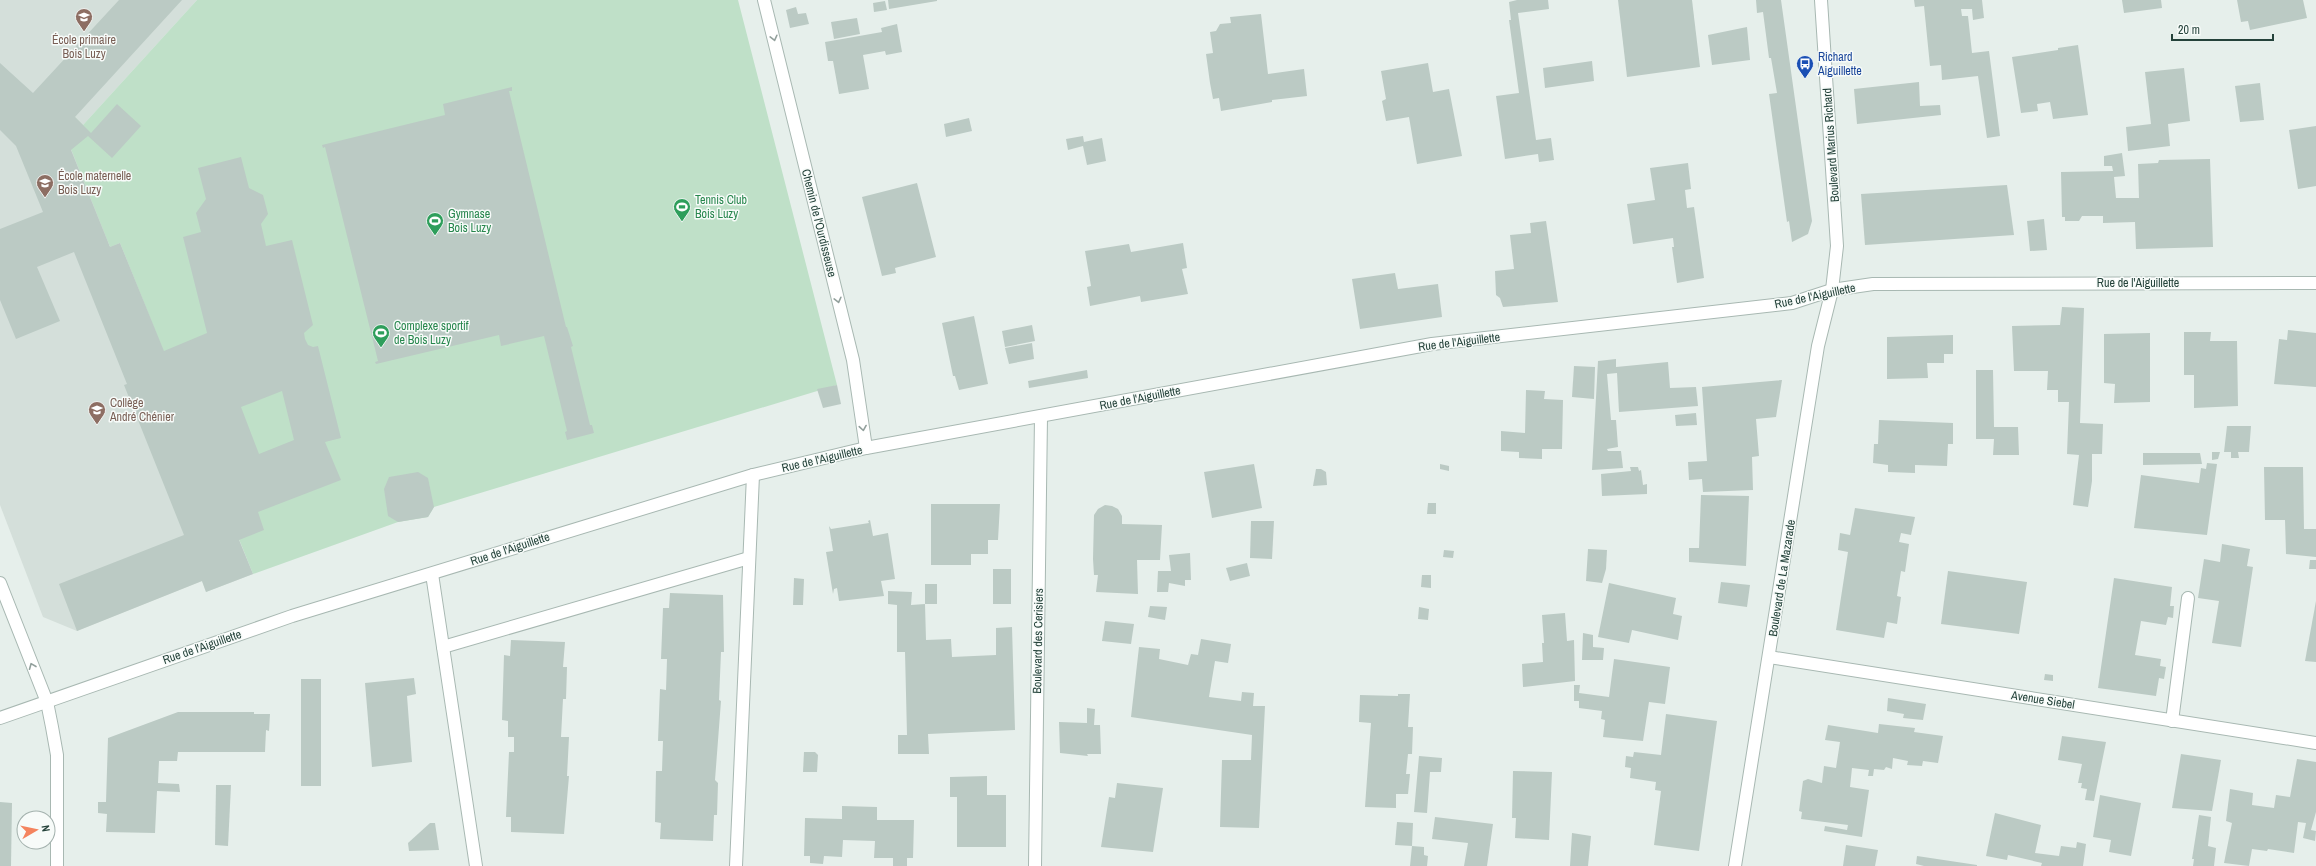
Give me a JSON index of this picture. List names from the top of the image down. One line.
{"streets":{"street":["Boulevard Marius Richard","Chemin de l'Ourdisseuse","Rue de l'Aiguillette","Boulevard de La Mazarade","Boulevard des Cerisiers","Avenue Siebel"]},"crossings":[["Boulevard Marius Richard","Rue de l'Aiguillette"],["Boulevard Marius Richard","Boulevard de La Mazarade"],["Chemin de l'Ourdisseuse","Rue de l'Aiguillette"],["Rue de l'Aiguillette","Boulevard de La Mazarade"],["Rue de l'Aiguillette","Boulevard des Cerisiers"],["Boulevard de La Mazarade","Avenue Siebel"]],"one_way":["Chemin de l'Ourdisseuse"],"places":{"school or university":["École primaire Bois Luzy","École maternelle Bois Luzy","Collège André Chénier"],"bus stop":["Richard Aiguillette"],"sports":["Tennis Club Bois Luzy","Gymnase Bois Luzy","Complexe sportif de Bois Luzy"]},"scale_bar":"20 m","north":"right"}
